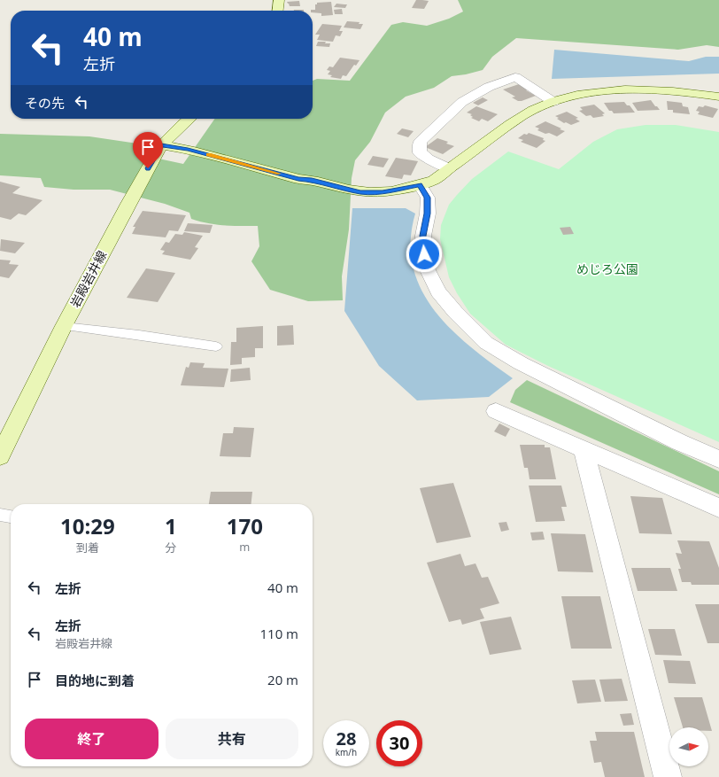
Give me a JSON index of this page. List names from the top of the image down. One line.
{"streets":{"street":["岩殿岩井線"]},"parks":["めじろ公園"],"north":"right","page":{"turn":["40 m","左折"],"then":"その先","eta":["10:29","到着","1","分","170","m"],"list":[{"name":"左折","value":"40 m"},{"name":"左折","note":"岩殿岩井線","value":"110 m"},{"name":"目的地に到着","value":"20 m"}],"buttons":["終了","共有"],"speed":"28 km/h","limit":"30"}}
